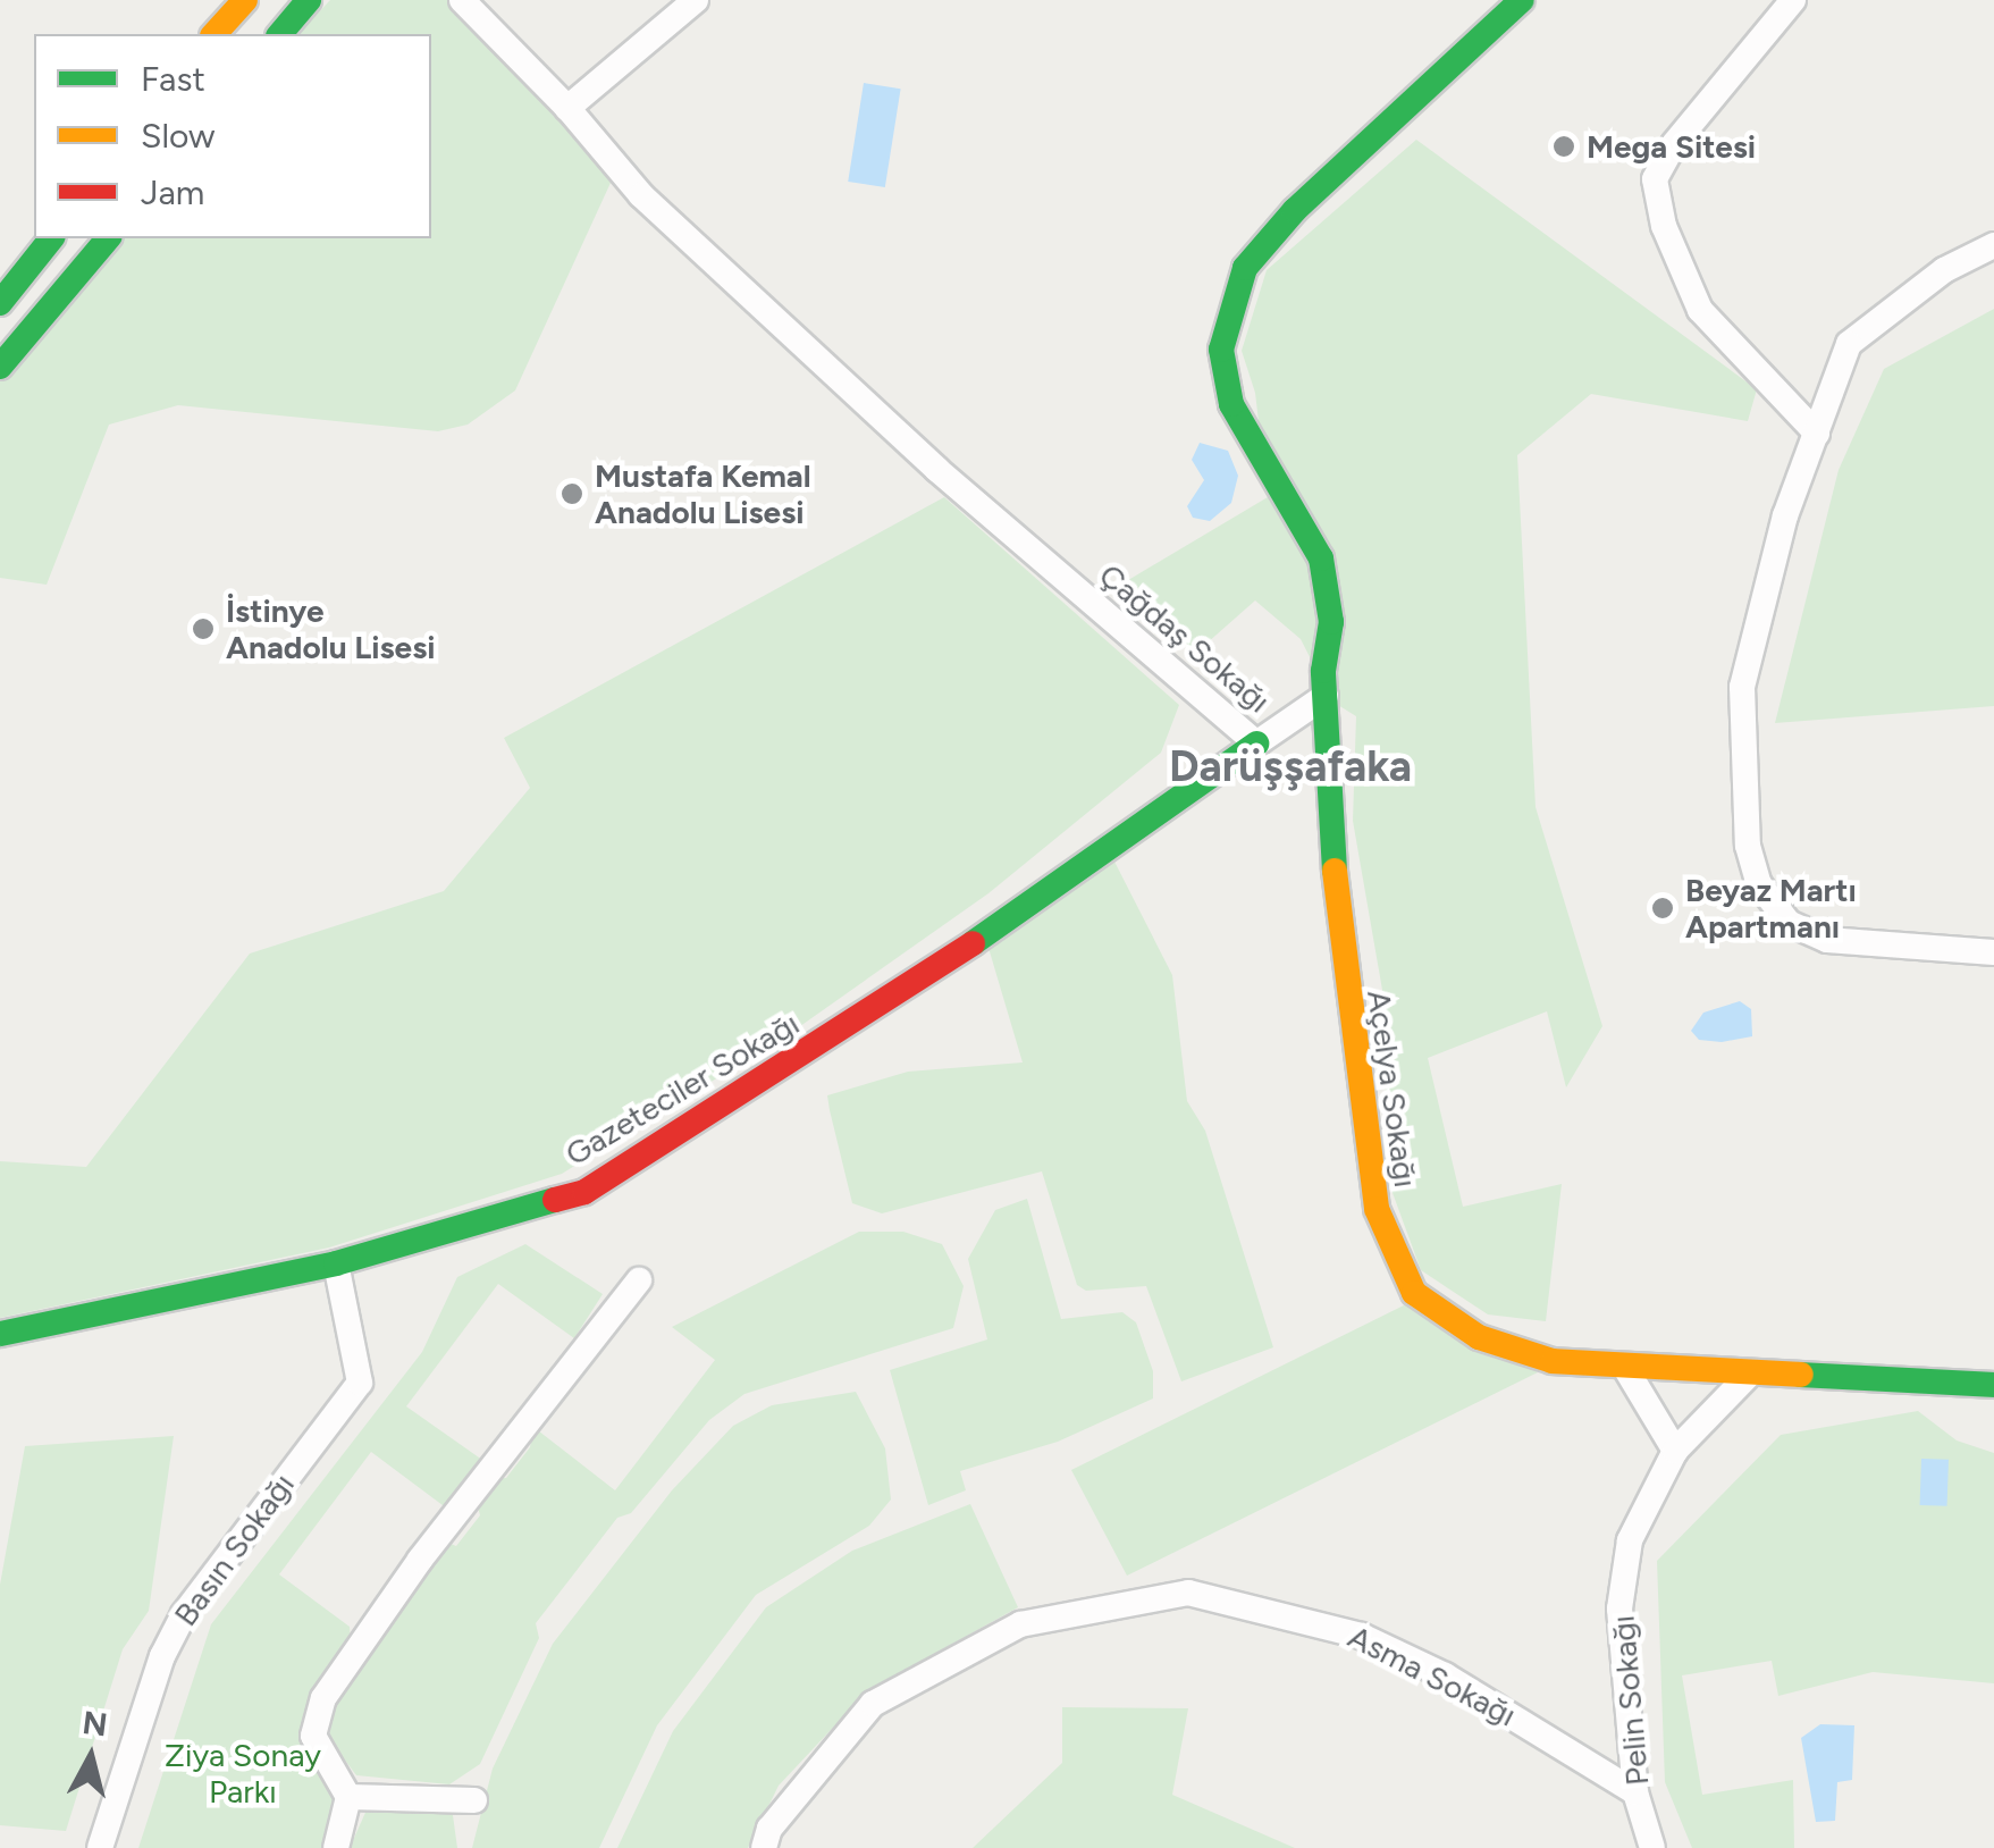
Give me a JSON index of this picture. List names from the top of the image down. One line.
{"streets":{"street":["Çağdaş Sokağı","Gazeteciler Sokağı","Açelya Sokağı","Basın Sokağı","Asma Sokağı","Pelin Sokağı"]},"crossings":[["Çağdaş Sokağı","Gazeteciler Sokağı"],["Çağdaş Sokağı","Açelya Sokağı"],["Gazeteciler Sokağı","Basın Sokağı"],["Açelya Sokağı","Pelin Sokağı"],["Asma Sokağı","Pelin Sokağı"]],"districts":["Darüşşafaka"],"parks":["Ziya Sonay Parkı"],"places":["Mega Sitesi","Mustafa Kemal Anadolu Lisesi","İstinye Anadolu Lisesi","Beyaz Martı Apartmanı"],"legend":["Fast","Slow","Jam"],"north":"top"}
